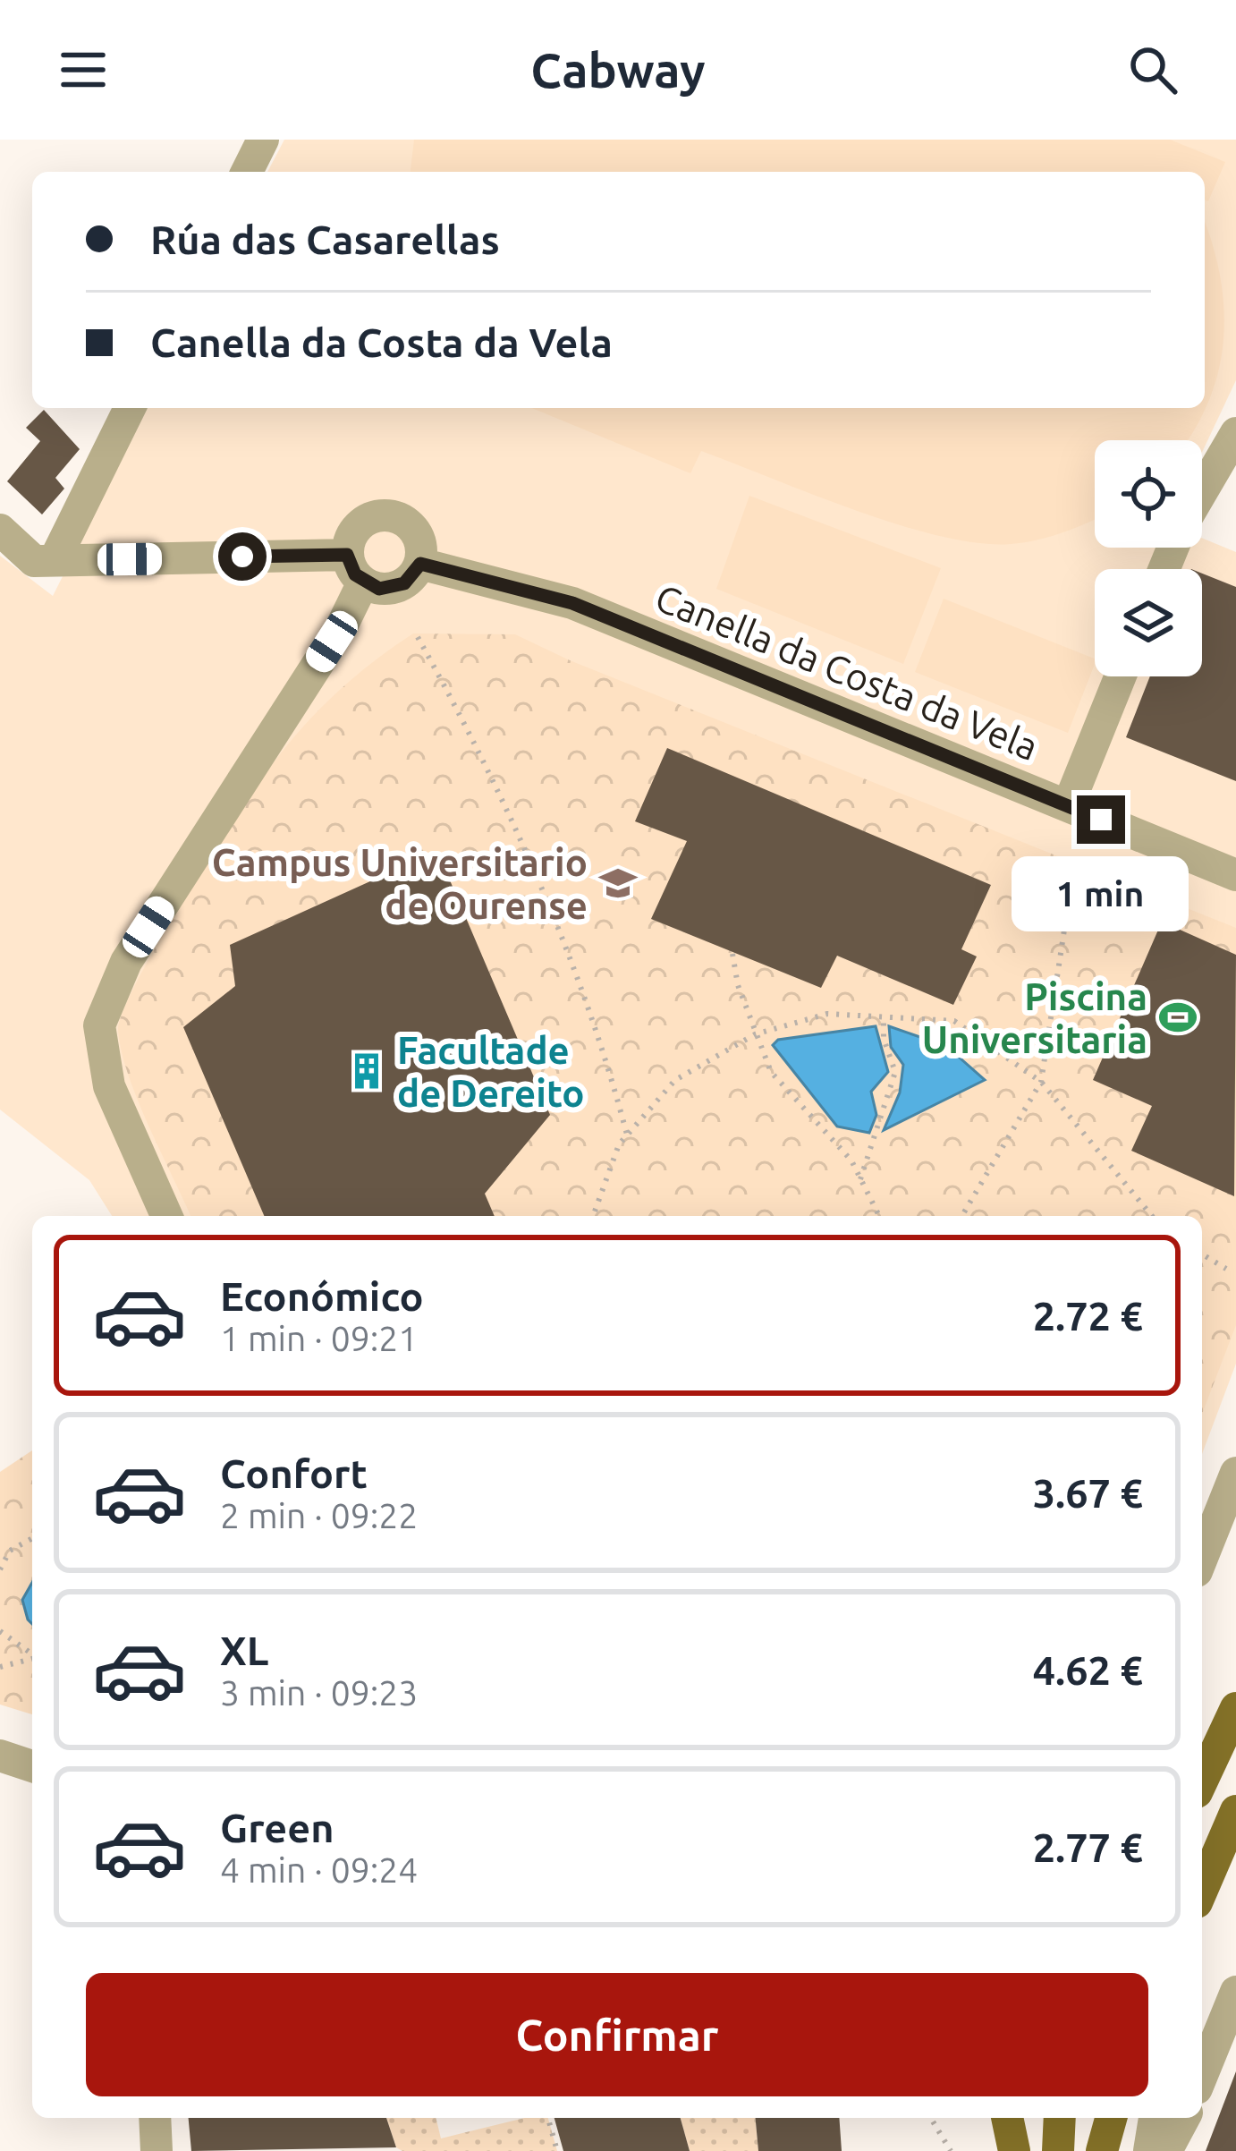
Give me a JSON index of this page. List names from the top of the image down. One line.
{"streets":{"street":["Canella da Costa da Vela"]},"places":{"school or university":["Campus Universitario de Ourense"],"sports":["Piscina Universitaria"],"building":["Facultade de Dereito"]},"page":{"header":"Cabway","banner":["Rúa das Casarellas","Canella da Costa da Vela"],"bubble":"1 min","list":[{"name":"Económico","note":"1 min · 09:21","value":"2.72 €"},{"name":"Confort","note":"2 min · 09:22","value":"3.67 €"},{"name":"XL","note":"3 min · 09:23","value":"4.62 €"},{"name":"Green","note":"4 min · 09:24","value":"2.77 €"}],"buttons":"Confirmar"}}
